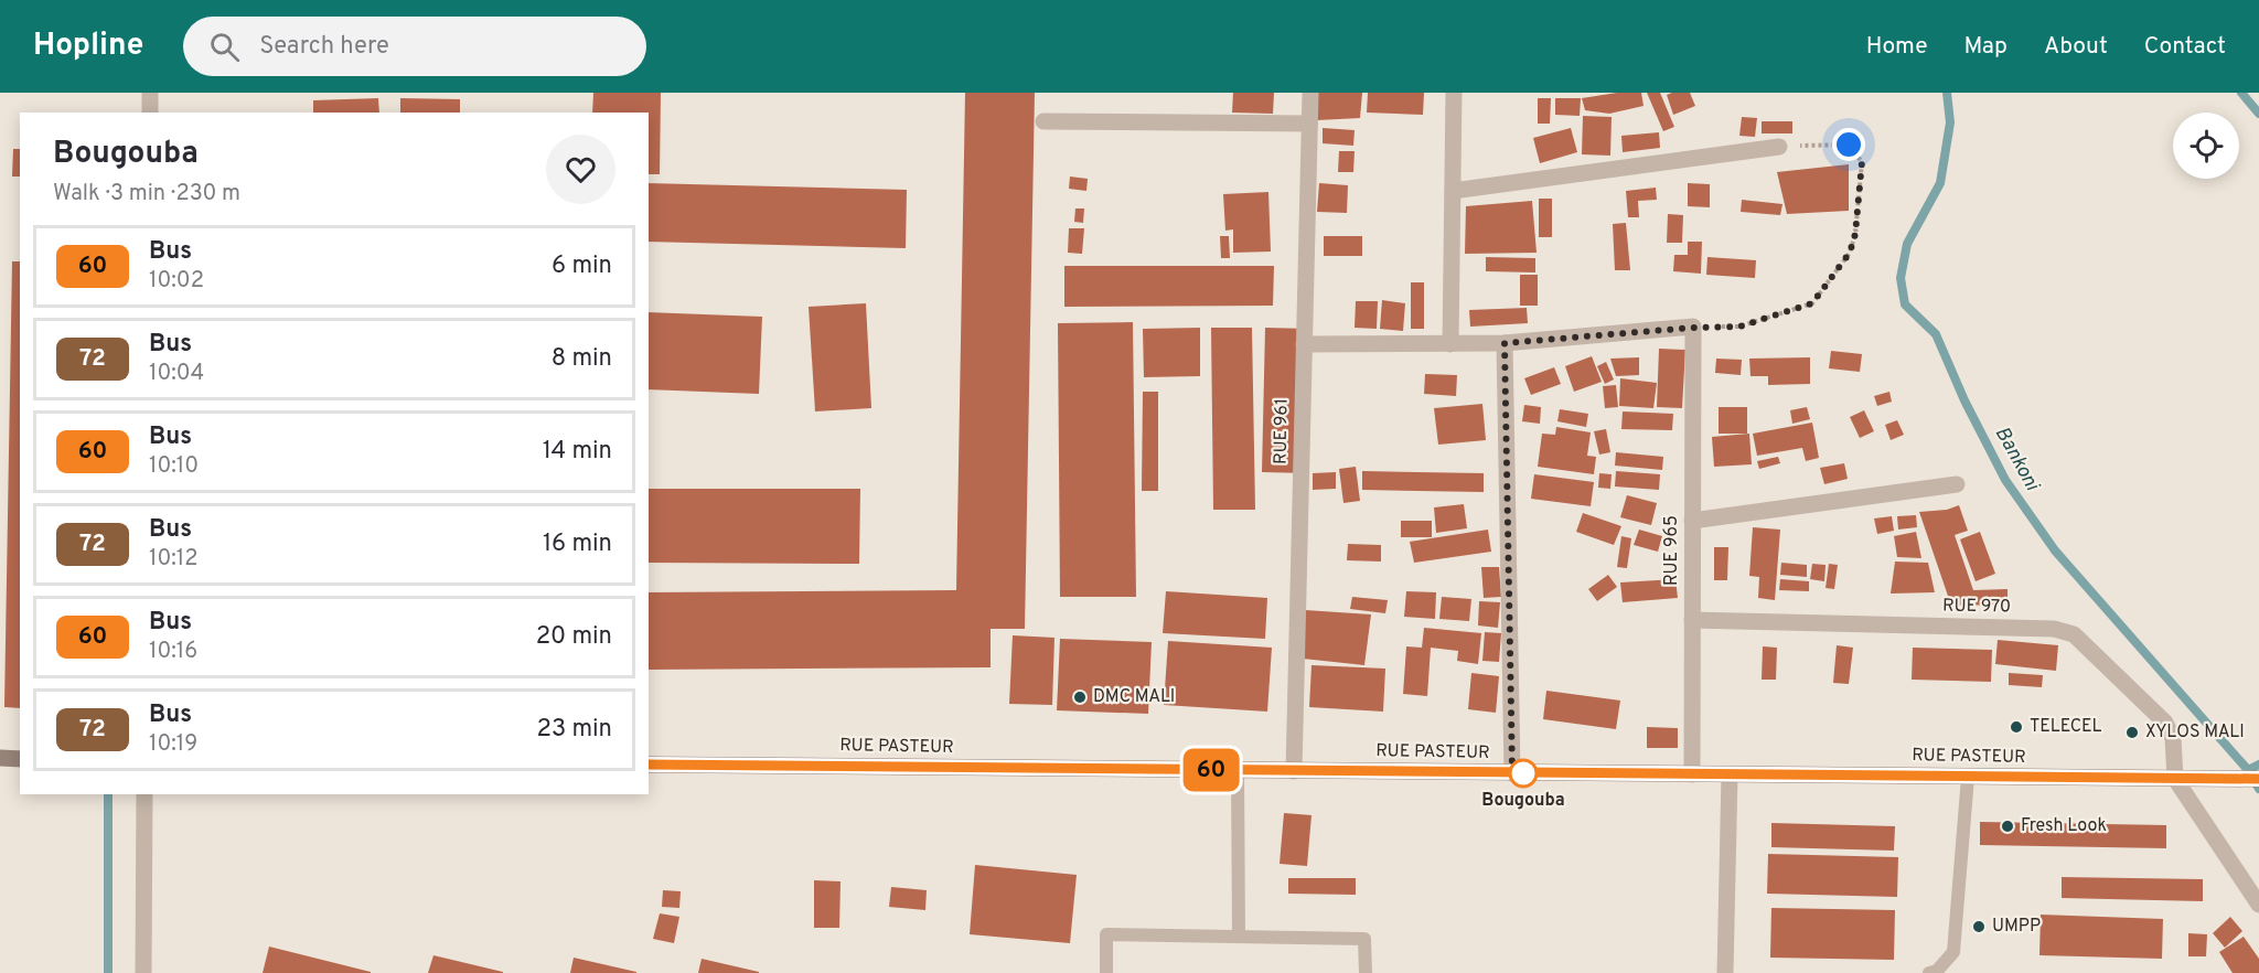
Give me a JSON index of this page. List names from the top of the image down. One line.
{"streets":{"main road":["RUE PASTEUR"],"street":["RUE 961","RUE 965","RUE 970"]},"crossings":[["RUE 961","RUE PASTEUR"],["RUE 965","RUE 970"],["RUE 965","RUE PASTEUR"],["RUE 970","RUE PASTEUR"]],"water":["Bankoni"],"places":["DMC MALI","TELECEL","XYLOS MALI","Bougouba","Fresh Look","UMPP"],"lines":["bus line 60"],"page":{"header":"Hopline","search":"Search here","nav":["Home","Map","About","Contact"],"on_map":"60","heading":["Bougouba","Walk · 3 min · 230 m"],"list":[{"mark":"60","name":"Bus","note":"10:02","value":"6 min"},{"mark":"72","name":"Bus","note":"10:04","value":"8 min"},{"mark":"60","name":"Bus","note":"10:10","value":"14 min"},{"mark":"72","name":"Bus","note":"10:12","value":"16 min"},{"mark":"60","name":"Bus","note":"10:16","value":"20 min"},{"mark":"72","name":"Bus","note":"10:19","value":"23 min"}]}}
